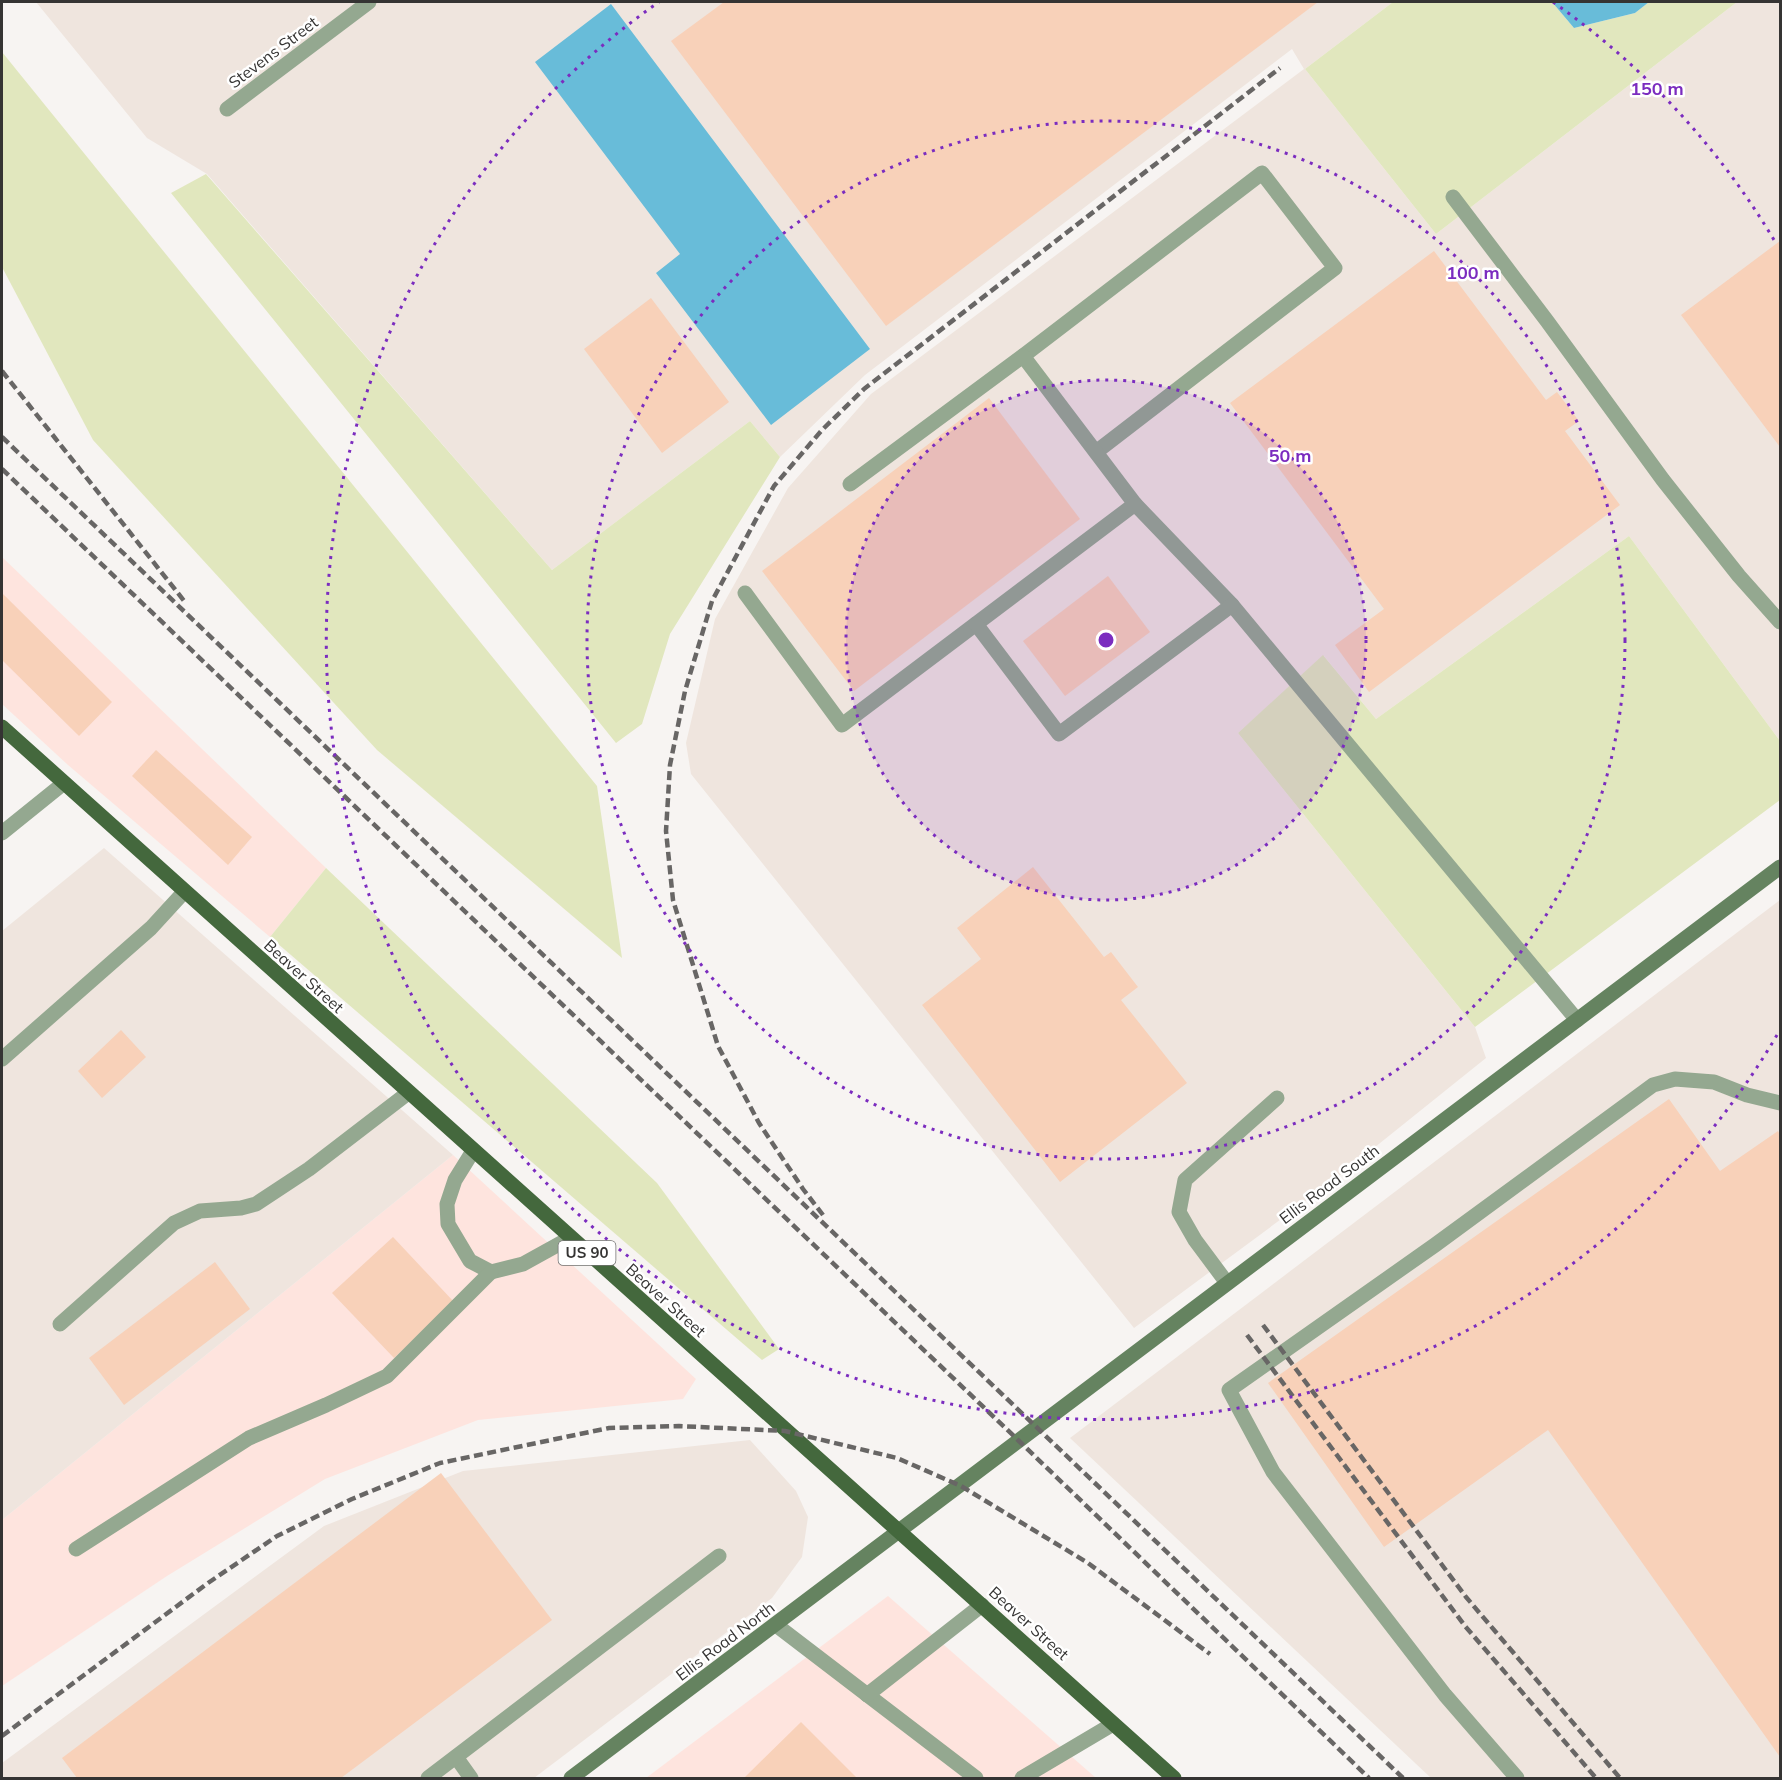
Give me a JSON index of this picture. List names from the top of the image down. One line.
{"streets":{"main road":["Beaver Street","US 90"],"street":["Stevens Street","Ellis Road South","Ellis Road North"]},"crossings":[["Beaver Street","Ellis Road South"],["Beaver Street","Ellis Road North"],["Ellis Road South","Ellis Road North"]],"rings":["150 m","100 m","50 m"]}
